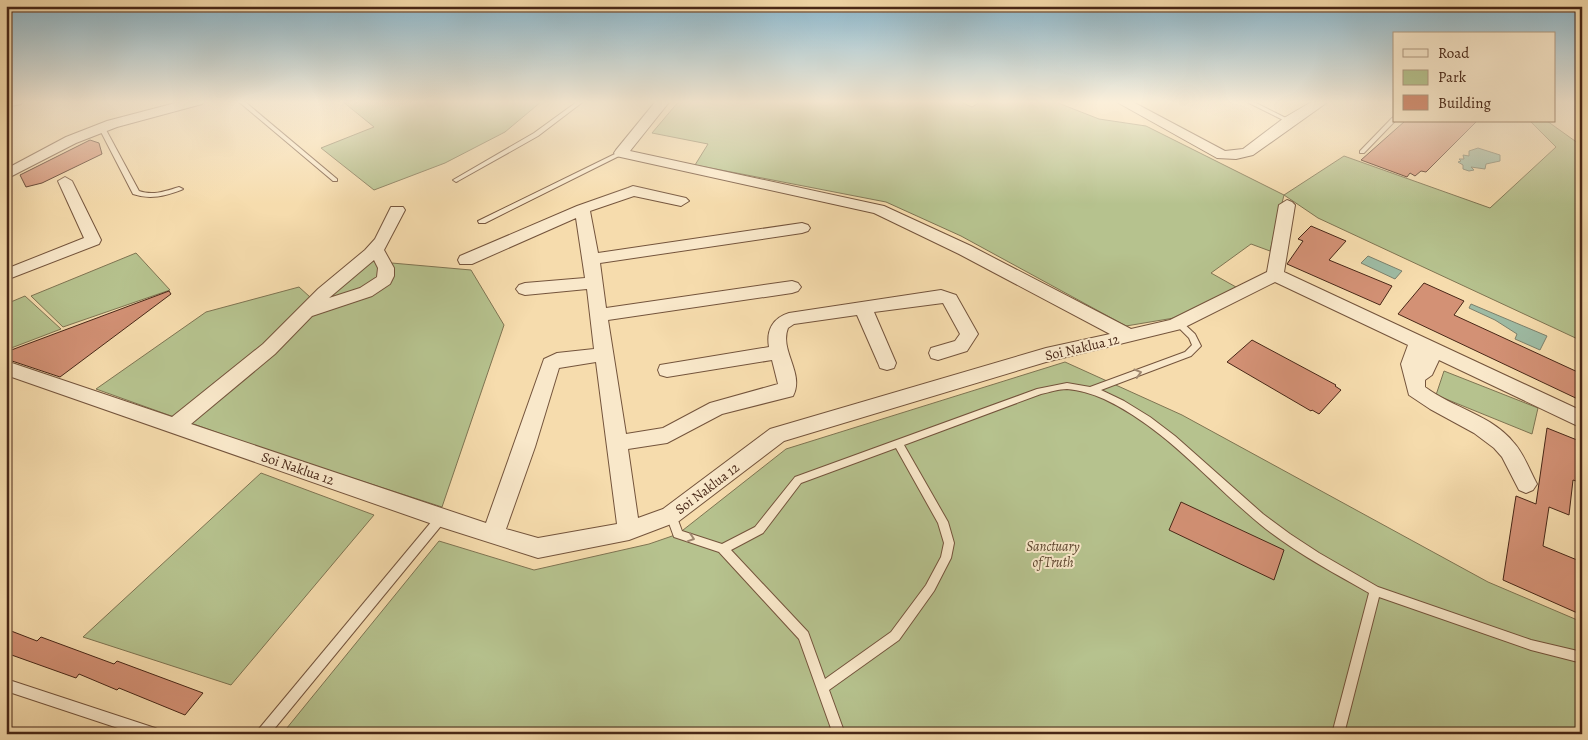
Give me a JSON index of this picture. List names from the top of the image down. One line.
{"streets":{"street":["Soi Naklua 12"]},"parks":["Sanctuary of Truth"],"legend":["Road","Park","Building"]}
